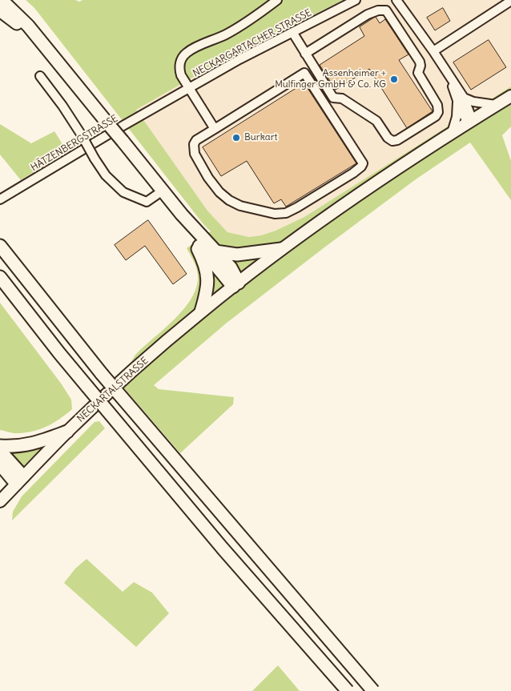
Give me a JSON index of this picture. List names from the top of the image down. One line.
{"streets":{"main road":["NECKARTALSTRASSE"],"street":["NECKARGARTACHER STRASSE","HÄTZENBERGSTRASSE"]},"crossings":[["NECKARGARTACHER STRASSE","HÄTZENBERGSTRASSE"]],"places":["Assenheimer + Mulfinger GmbH & Co. KG","Burkart"]}
